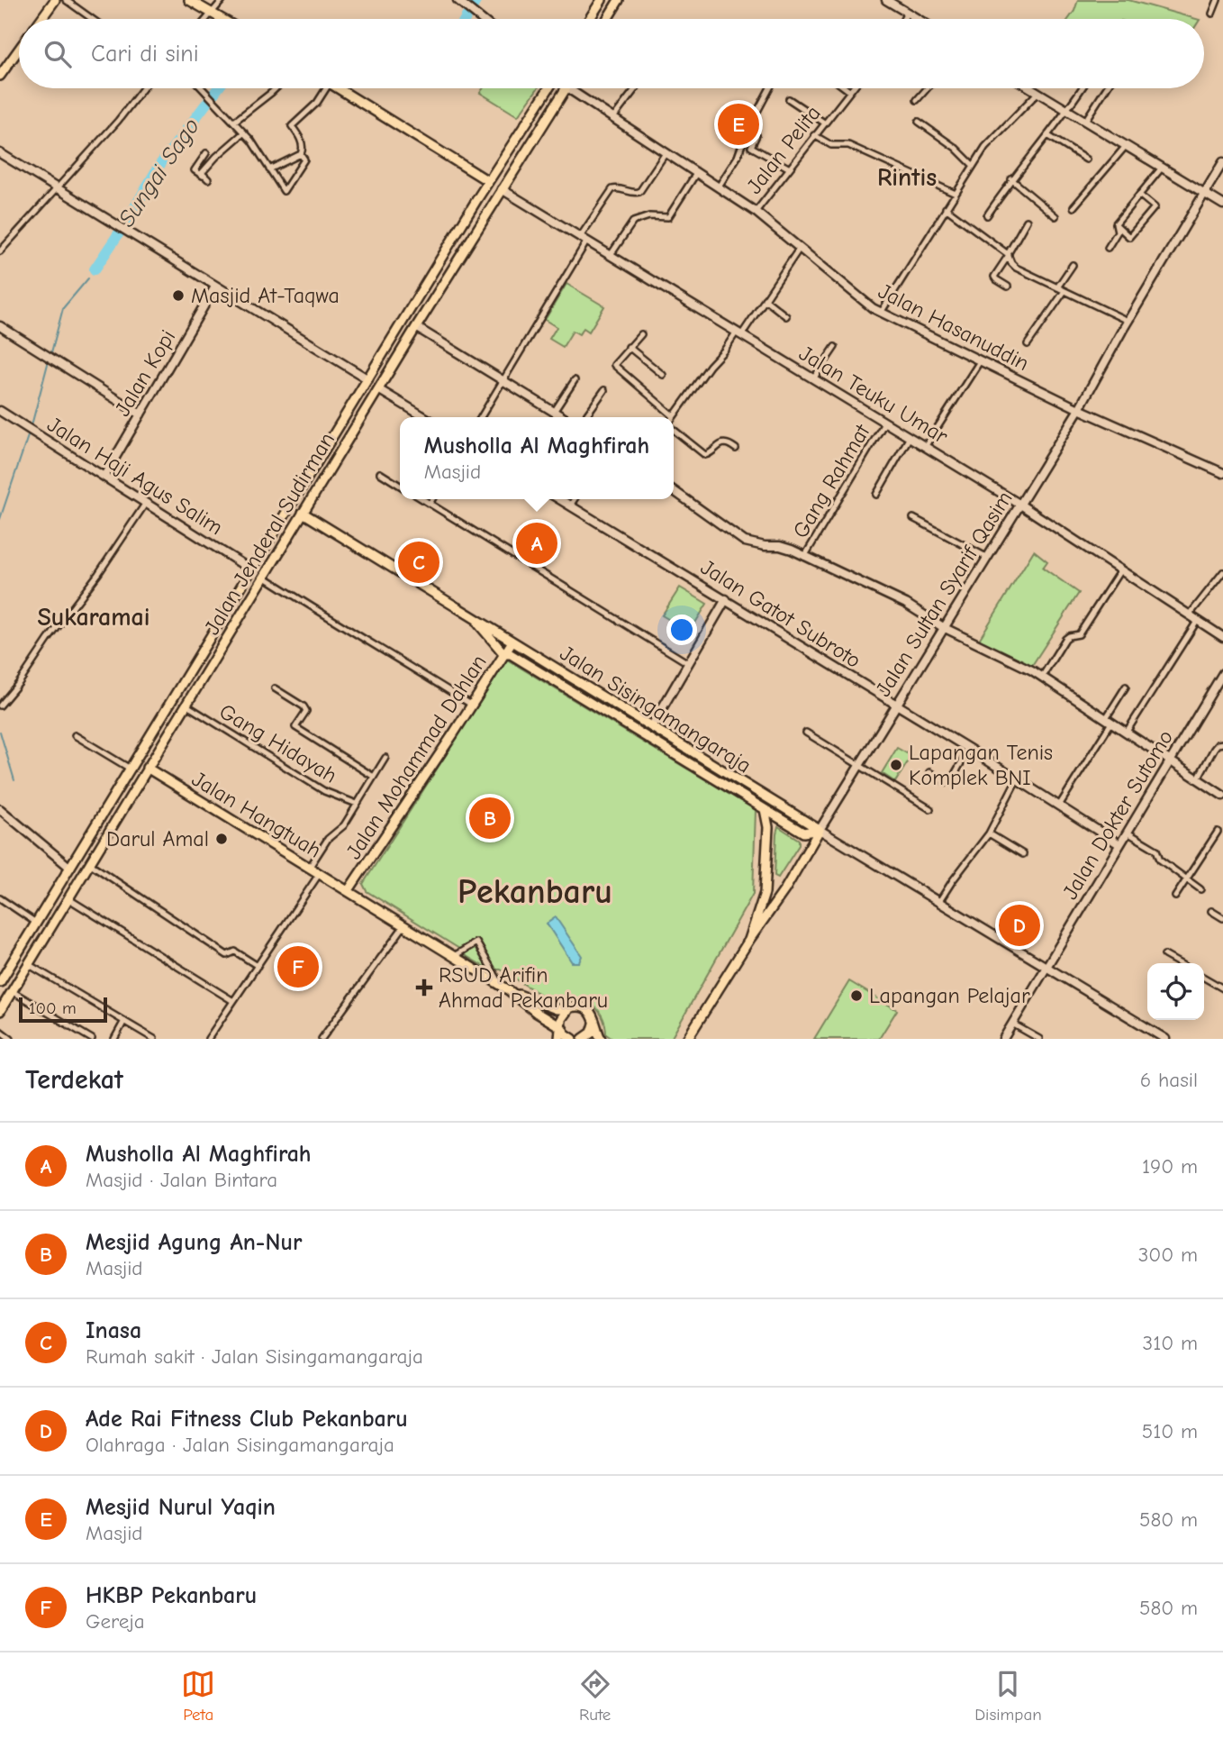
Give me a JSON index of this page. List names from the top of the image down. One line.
{"streets":{"main road":["Jalan Jenderal Sudirman","Jalan Sultan Syarif Qasim","Jalan Sisingamangaraja","Jalan Mohammad Dahlan","Jalan Hangtuah"],"street":["Jalan Pelita","Jalan Hasanuddin","Jalan Kopi","Jalan Teuku Umar","Jalan Haji Agus Salim","Gang Rahmat","Jalan Gatot Subroto","Gang Hidayah","Jalan Dokter Sutomo"]},"crossings":[["Jalan Pelita","Jalan Hasanuddin"],["Jalan Hasanuddin","Jalan Sultan Syarif Qasim"],["Jalan Kopi","Jalan Haji Agus Salim"],["Jalan Teuku Umar","Gang Rahmat"],["Jalan Teuku Umar","Jalan Jenderal Sudirman"],["Jalan Teuku Umar","Jalan Sultan Syarif Qasim"],["Jalan Haji Agus Salim","Jalan Jenderal Sudirman"],["Jalan Jenderal Sudirman","Jalan Sisingamangaraja"],["Jalan Jenderal Sudirman","Gang Hidayah"],["Jalan Jenderal Sudirman","Jalan Hangtuah"],["Jalan Sultan Syarif Qasim","Jalan Gatot Subroto"],["Jalan Sultan Syarif Qasim","Jalan Sisingamangaraja"],["Jalan Gatot Subroto","Jalan Dokter Sutomo"],["Jalan Sisingamangaraja","Jalan Mohammad Dahlan"],["Jalan Sisingamangaraja","Jalan Dokter Sutomo"],["Jalan Mohammad Dahlan","Jalan Hangtuah"]],"districts":["Rintis","Sukaramai","Pekanbaru"],"water":["Sungai Sago"],"places":{"other":["Masjid At-Taqwa","Lapangan Tenis Komplek BNI","Darul Amal","Lapangan Pelajar"],"health":["RSUD Arifin Ahmad Pekanbaru"]},"scale_bar":"100 m","page":{"search":"Cari di sini","pins":["E","A","C","B","D","F"],"popup":["Musholla Al Maghfirah","Masjid"],"scale":"100 m","heading":["Terdekat","6 hasil"],"list":[{"mark":"A","name":"Musholla Al Maghfirah","note":"Masjid · Jalan Bintara","value":"190 m"},{"mark":"B","name":"Mesjid Agung An-Nur","note":"Masjid","value":"300 m"},{"mark":"C","name":"Inasa","note":"Rumah sakit · Jalan Sisingamangaraja","value":"310 m"},{"mark":"D","name":"Ade Rai Fitness Club Pekanbaru","note":"Olahraga · Jalan Sisingamangaraja","value":"510 m"},{"mark":"E","name":"Mesjid Nurul Yaqin","note":"Masjid","value":"580 m"},{"mark":"F","name":"HKBP Pekanbaru","note":"Gereja","value":"580 m"}],"nav":["Peta","Rute","Disimpan"]}}
